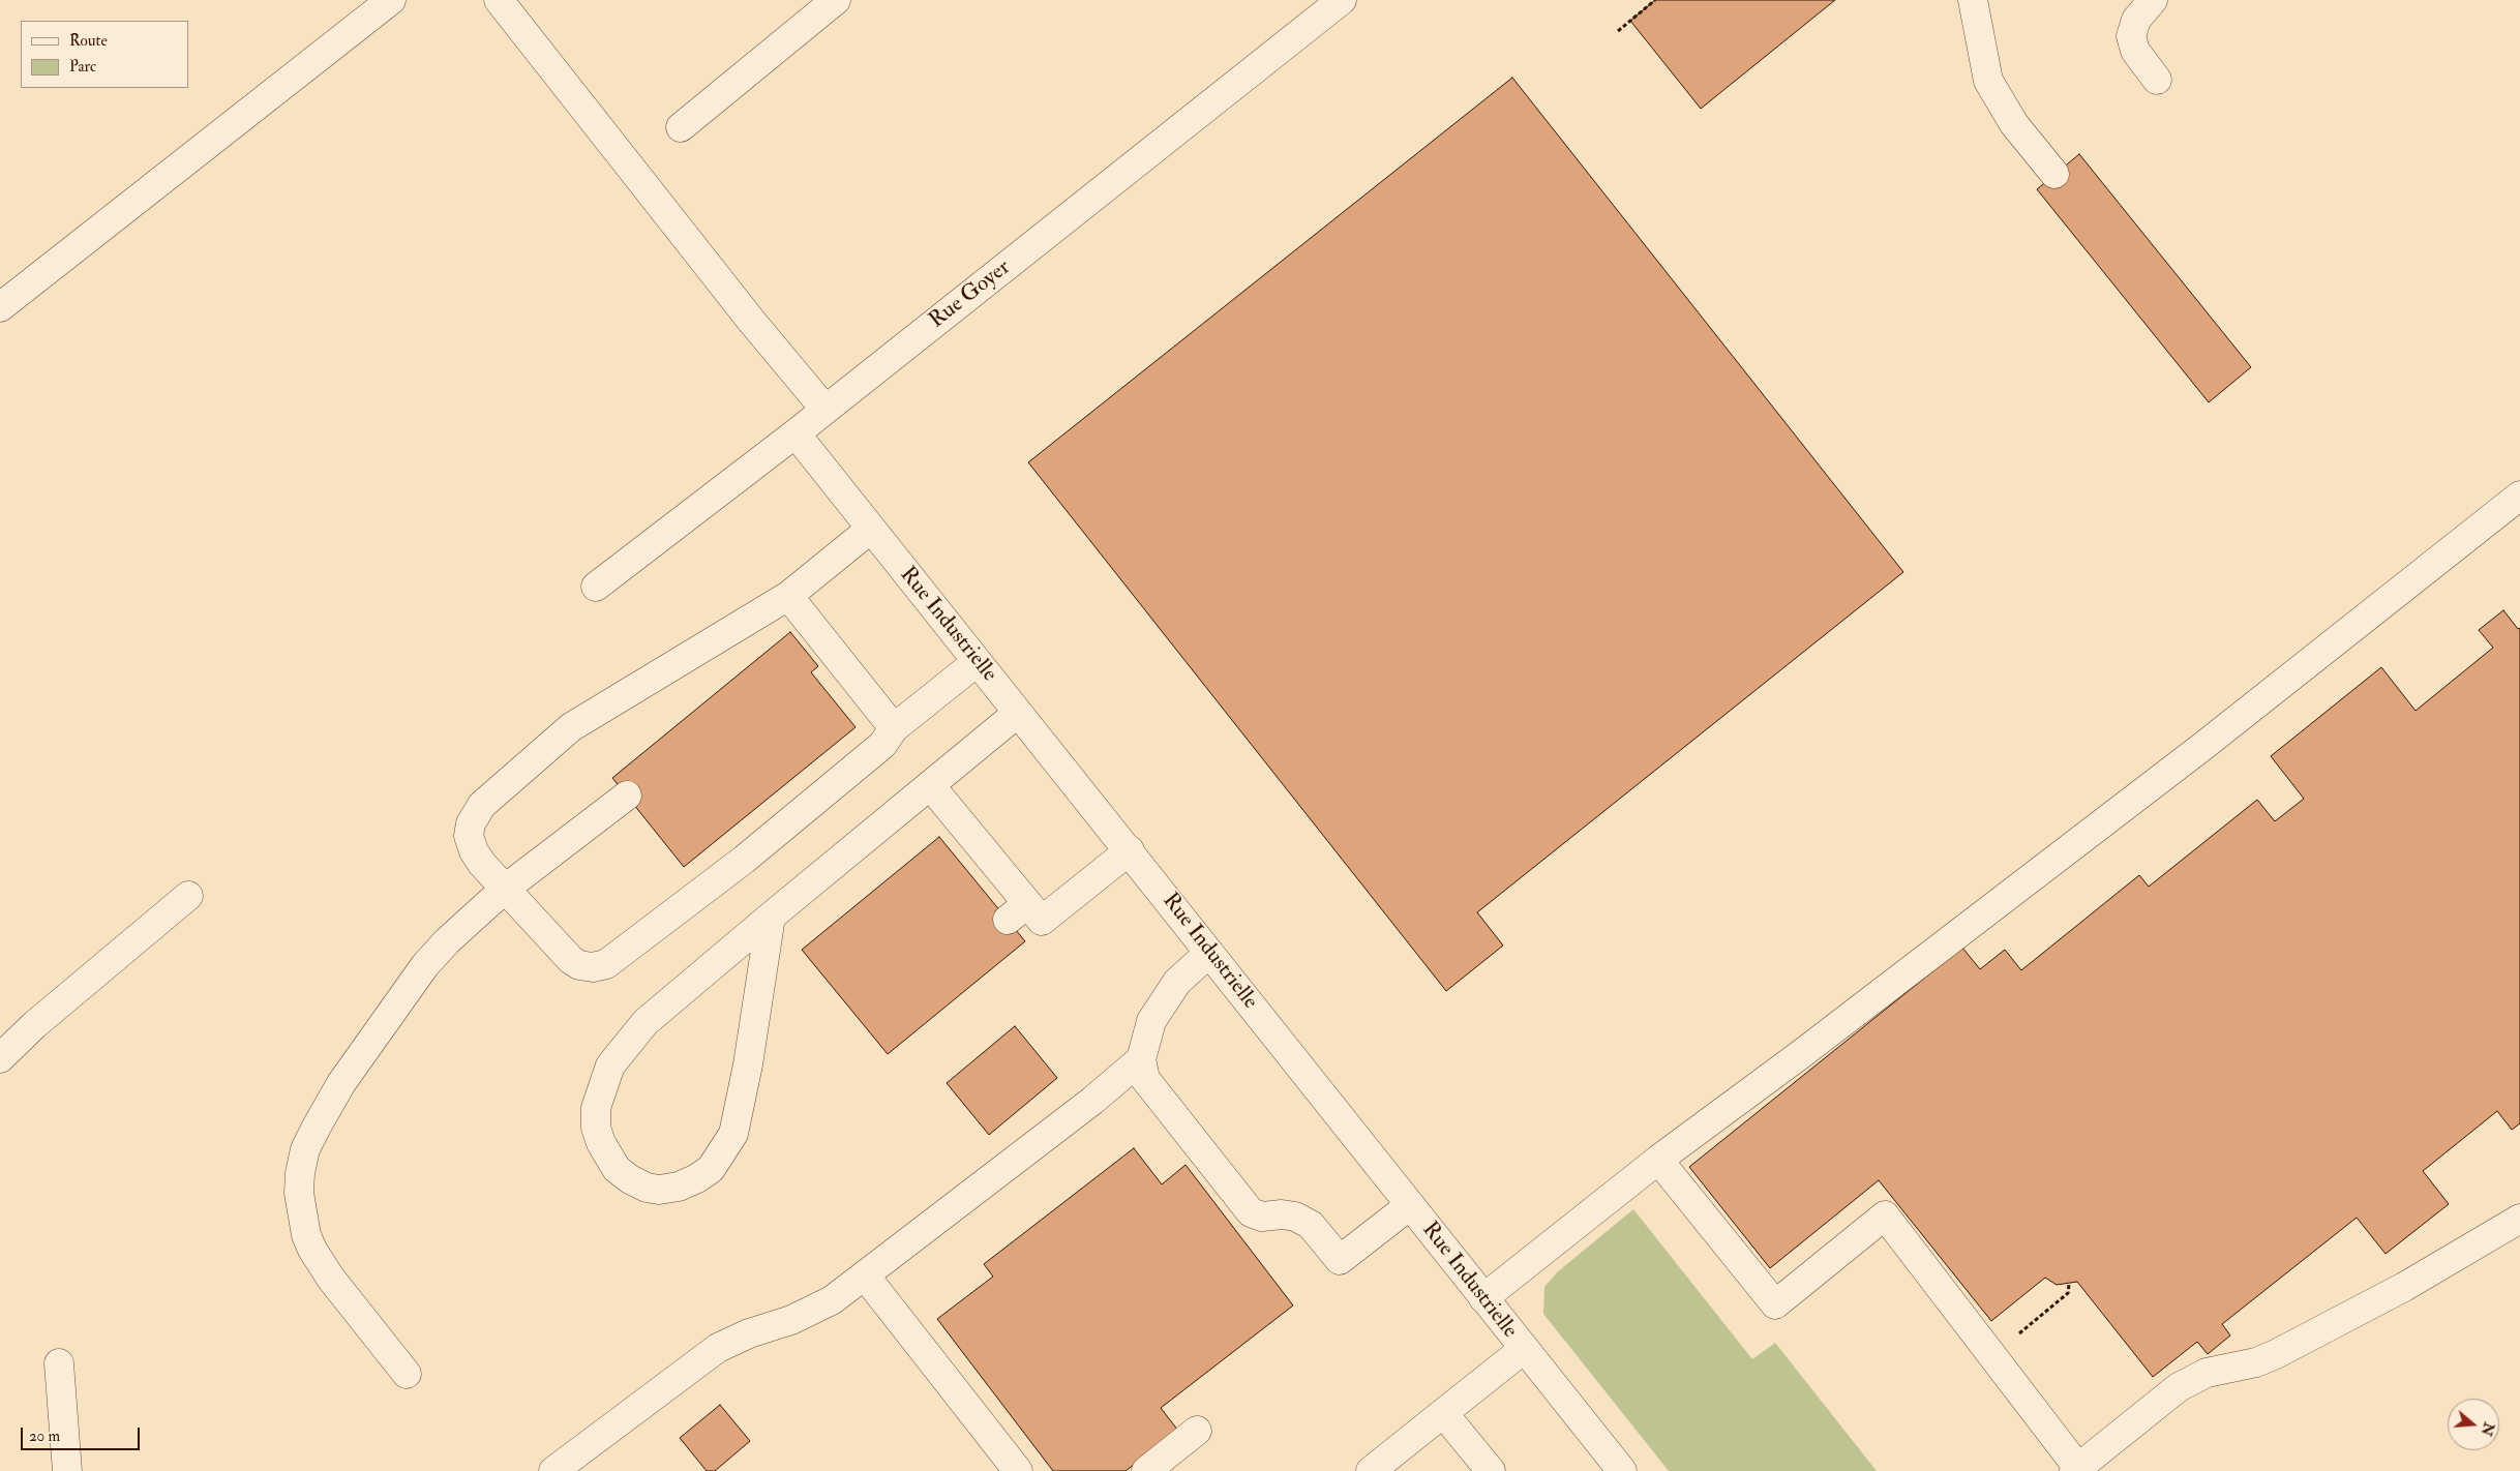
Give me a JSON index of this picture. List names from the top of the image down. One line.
{"streets":{"street":["Rue Goyer","Rue Industrielle"]},"crossings":[["Rue Goyer","Rue Industrielle"]],"legend":["Route","Parc"],"scale_bar":"20 m","north":"right"}
